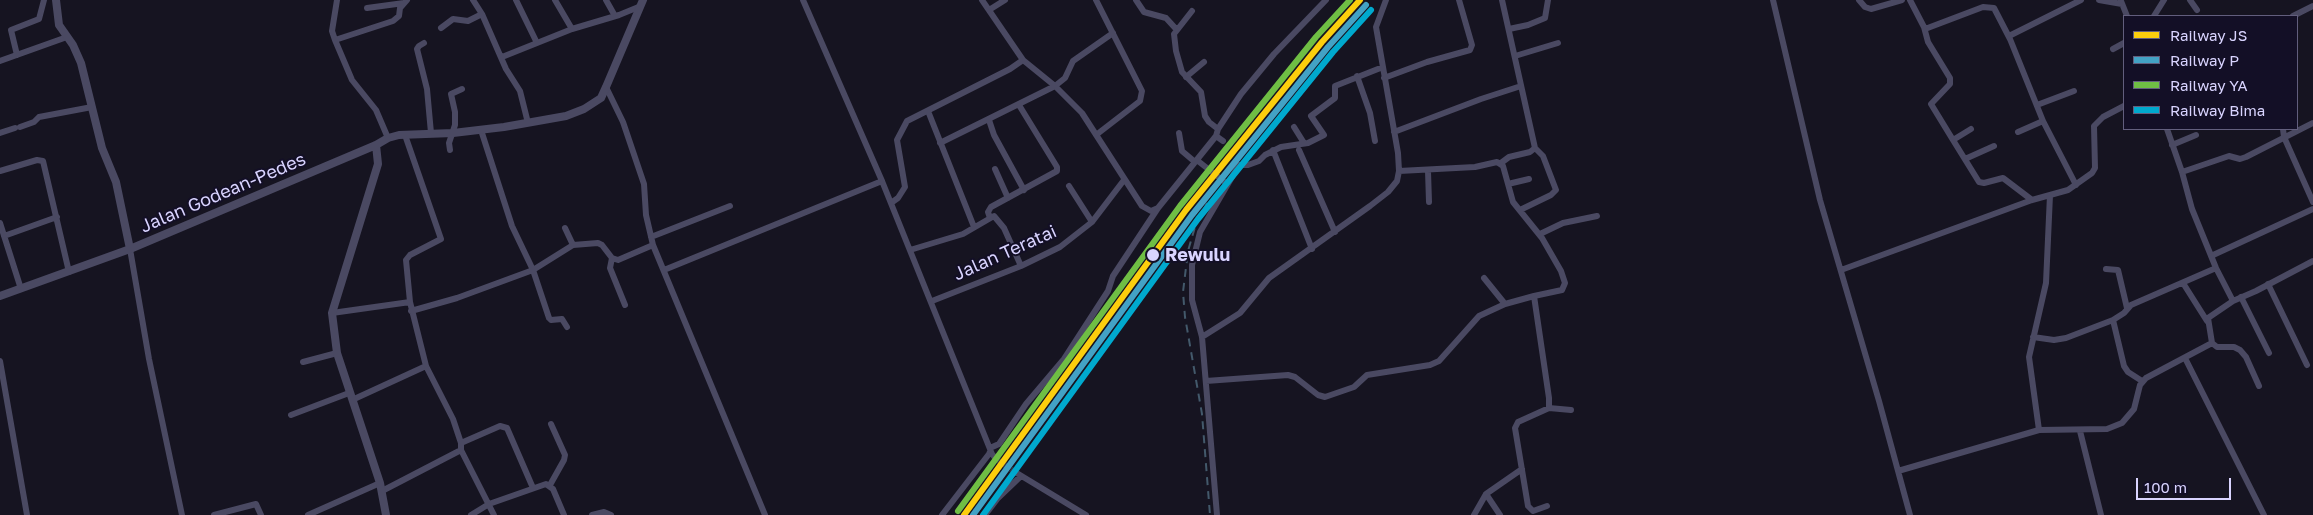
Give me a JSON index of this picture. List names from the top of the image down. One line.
{"streets":{"street":["Jalan Godean-Pedes","Jalan Teratai"]},"places":["Rewulu"],"lines":["rail line JS","rail line YA","rail line P","rail line Bima"],"legend":["Railway JS","Railway P","Railway YA","Railway Bima"],"scale_bar":"100 m"}
